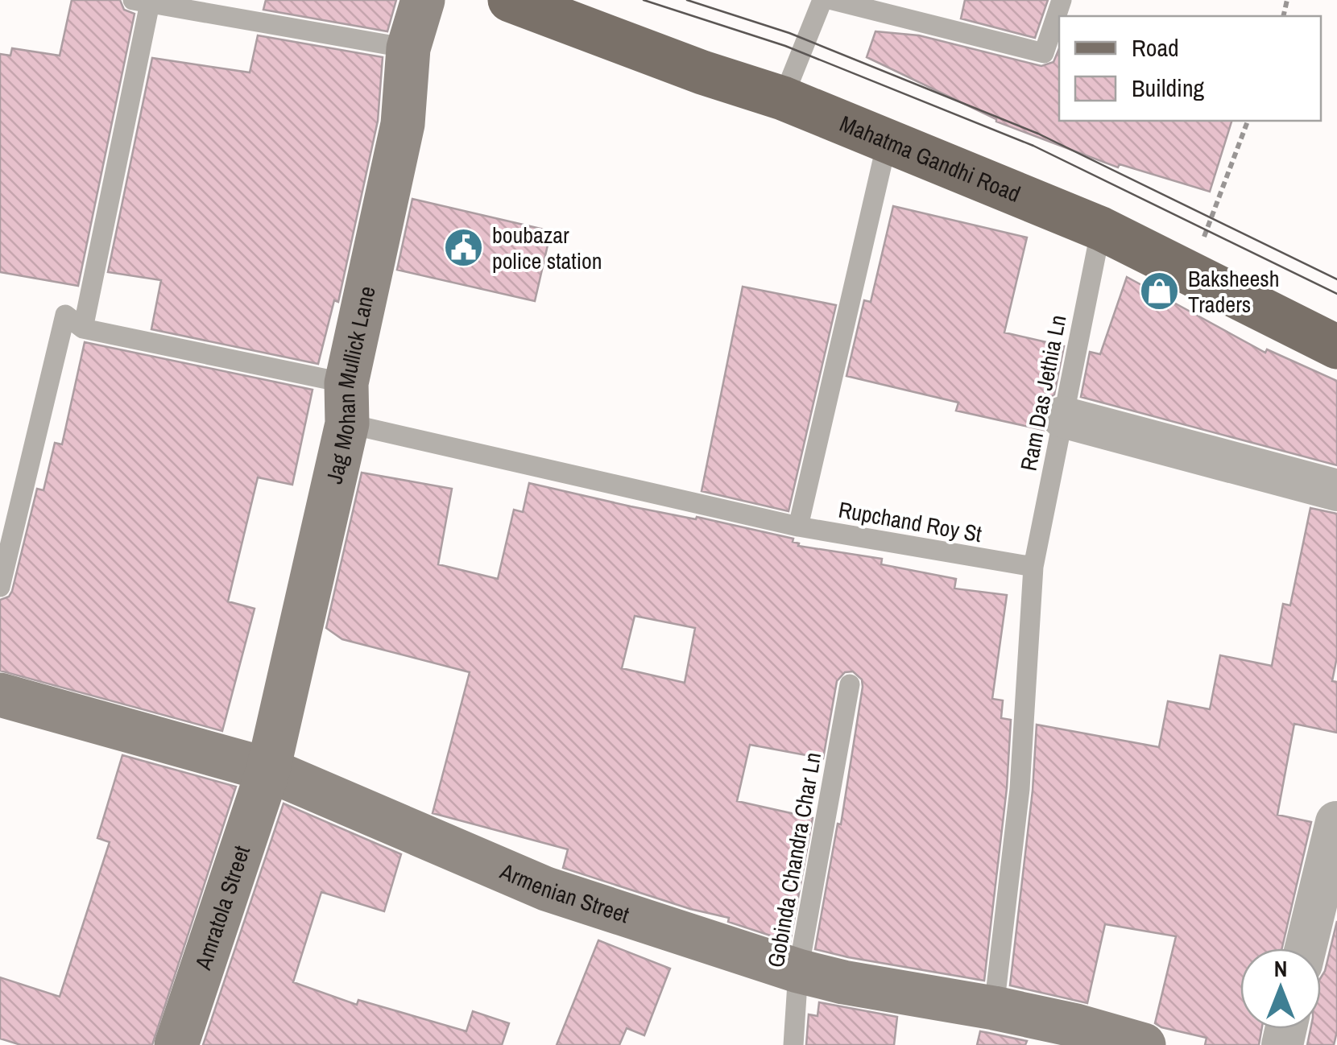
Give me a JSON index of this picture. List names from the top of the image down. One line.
{"streets":{"main road":["Mahatma Gandhi Road"],"street":["Jag Mohan Mullick Lane","Armenian Street","Amratola Street"],"lane":["Ram Das Jethia Ln","Rupchand Roy St","Gobinda Chandra Char Ln"]},"crossings":[["Mahatma Gandhi Road","Ram Das Jethia Ln"],["Jag Mohan Mullick Lane","Rupchand Roy St"],["Jag Mohan Mullick Lane","Armenian Street"],["Jag Mohan Mullick Lane","Amratola Street"],["Ram Das Jethia Ln","Rupchand Roy St"],["Gobinda Chandra Char Ln","Armenian Street"],["Armenian Street","Amratola Street"]],"places":{"public building":["boubazar police station"],"shop":["Baksheesh Traders"]},"legend":["Road","Building"],"north":"top"}
